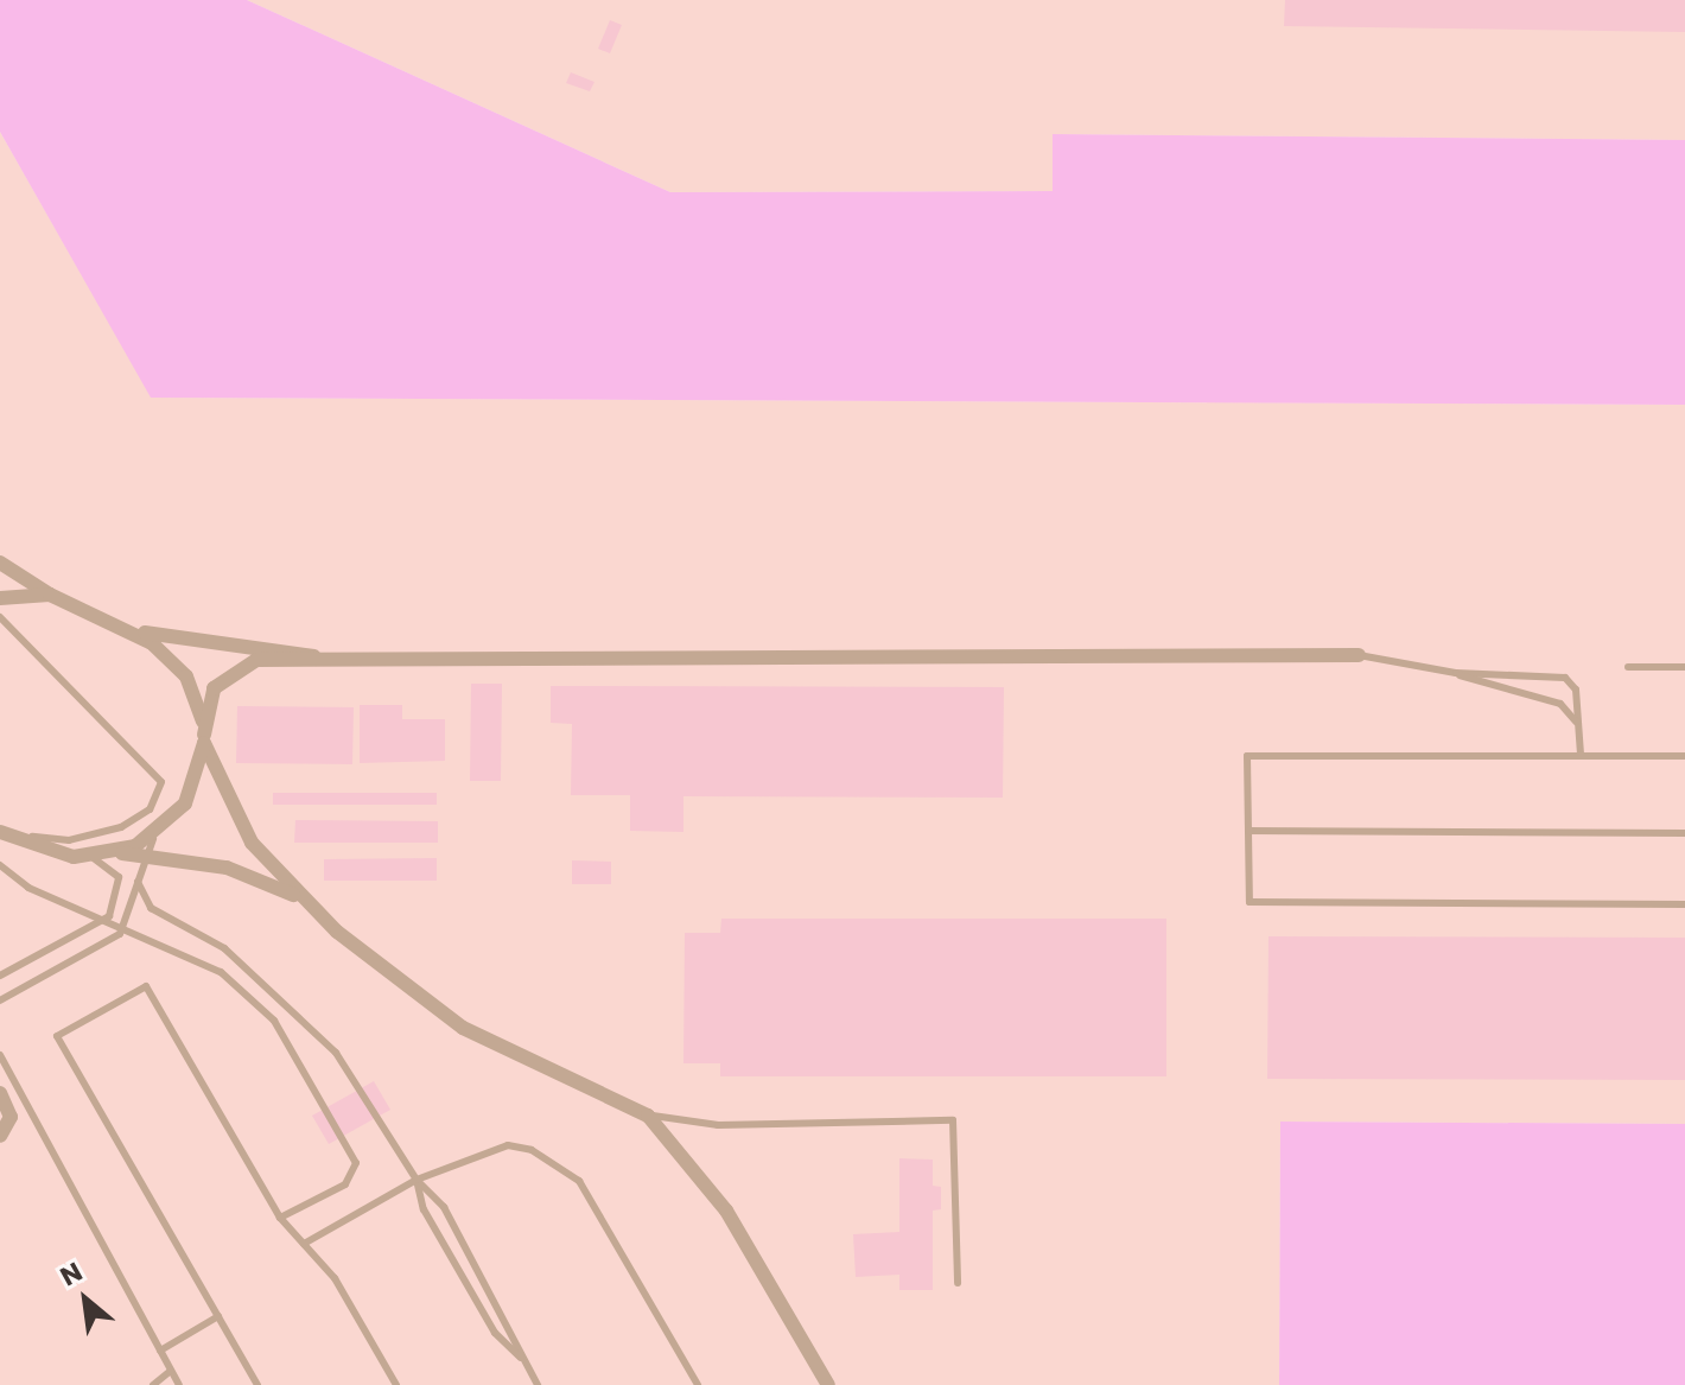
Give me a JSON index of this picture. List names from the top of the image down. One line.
{"north":"top left"}
